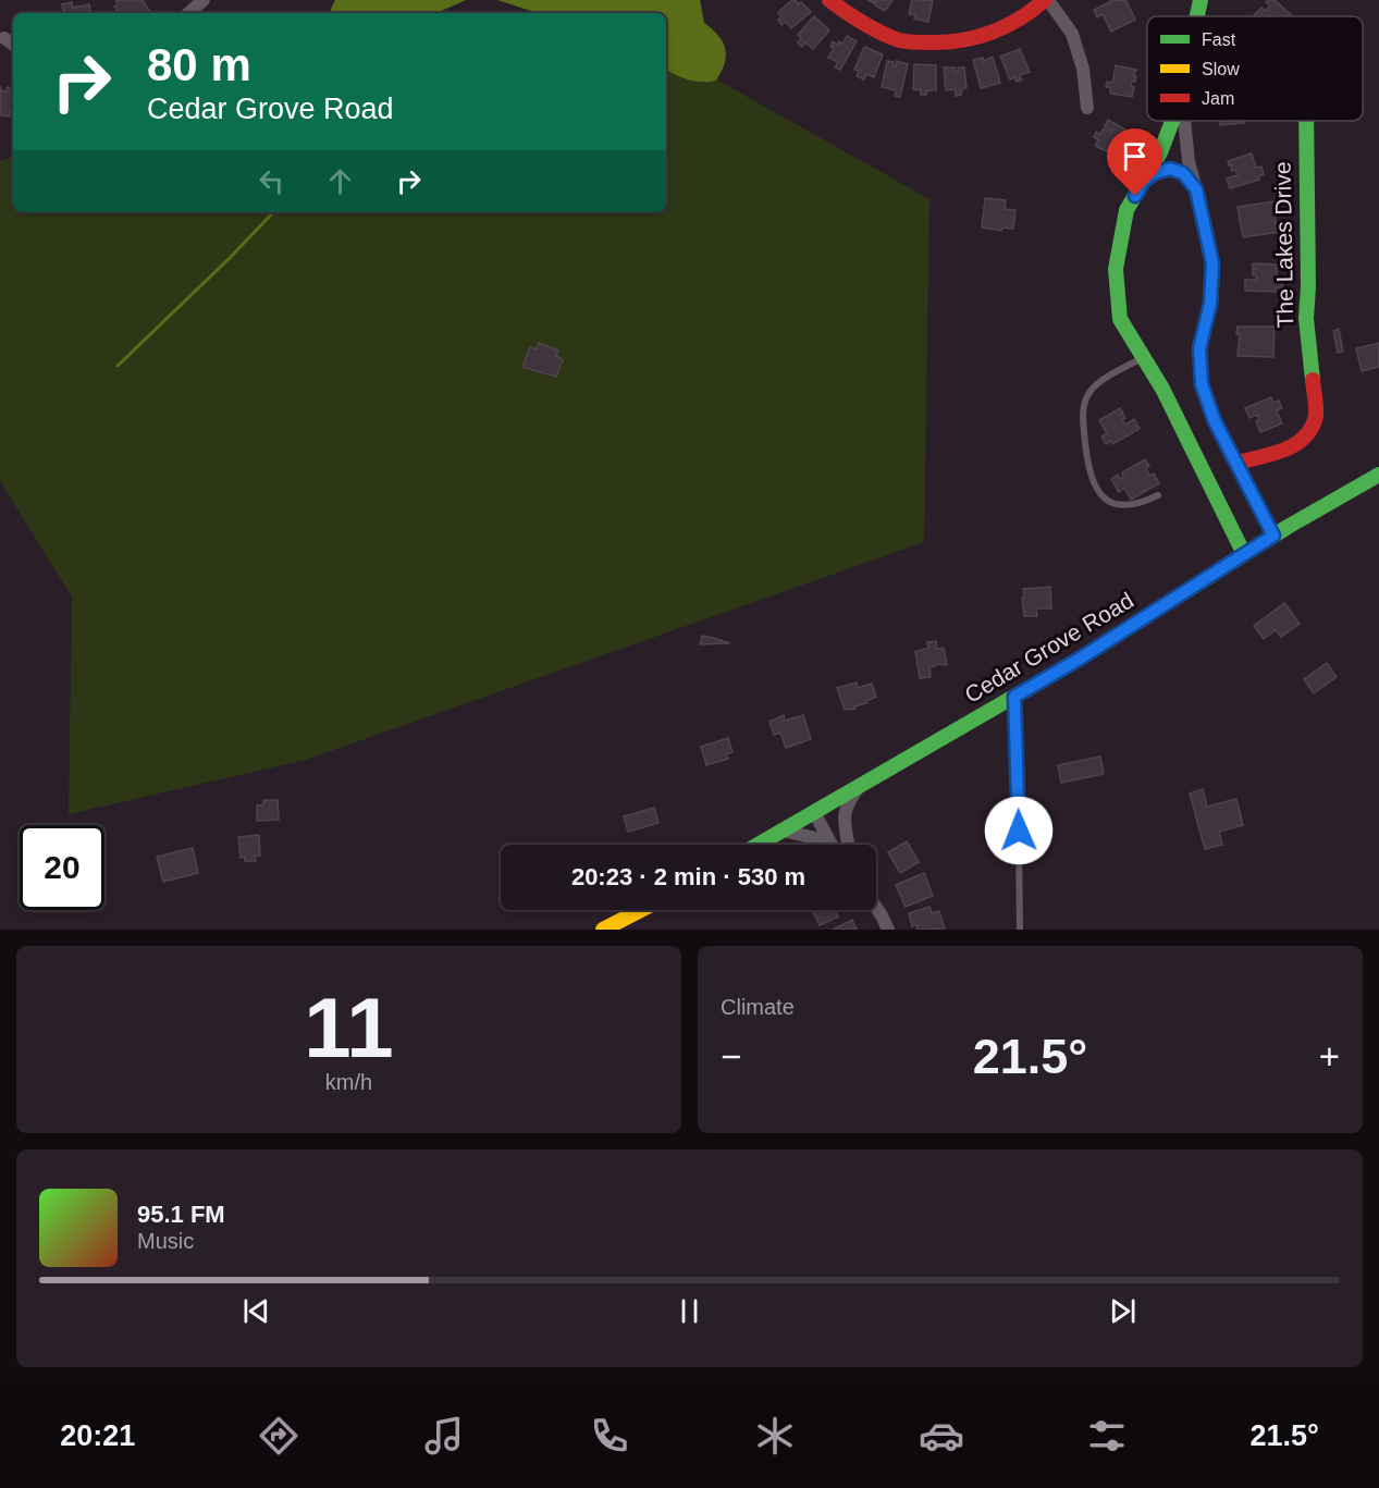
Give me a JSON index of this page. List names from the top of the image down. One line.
{"streets":{"street":["The Lakes Drive","Cedar Grove Road"]},"legend":["Fast","Slow","Jam"],"page":{"turn":["80 m","Cedar Grove Road"],"limit":"20","trip":"20:23 · 2 min · 530 m","tile":[["11","km/h"],"Climate"],"heat":["−","21.5°","+"],"song":["95.1 FM","Music"],"tabs":["20:21","21.5°"]}}
